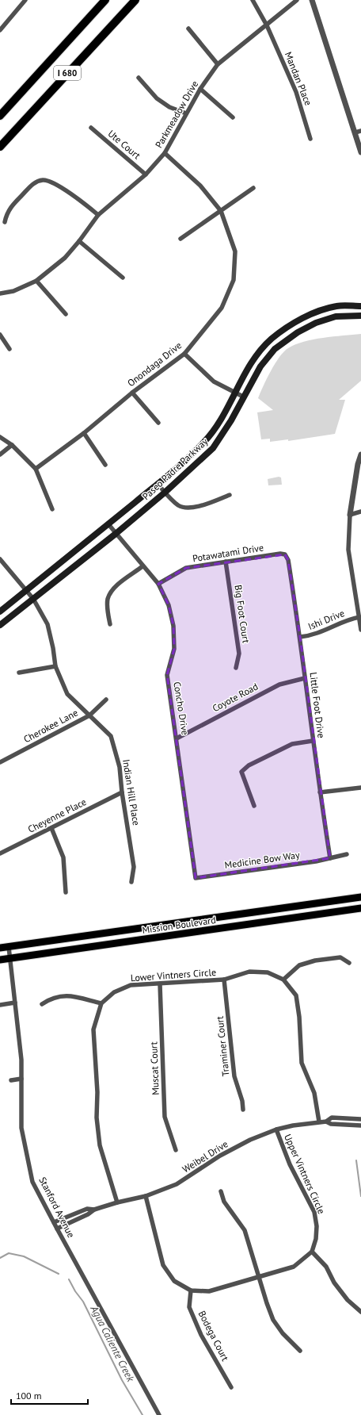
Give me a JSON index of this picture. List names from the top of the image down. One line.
{"streets":{"highway":["I 680"],"main road":["Paseo Padre Parkway","Mission Boulevard"],"street":["Mandan Place","Parkmeadow Drive","Ute Court","Onondaga Drive","Potawatami Drive","Big Foot Court","Ishi Drive","Coyote Road","Little Foot Drive","Concho Drive","Cherokee Lane","Indian Hill Place","Cheyenne Place","Medicine Bow Way","Lower Vintners Circle","Traminer Court","Muscat Court","Weibel Drive","Upper Vintners Circle","Stanford Avenue","Bodega Court"]},"crossings":[["Mandan Place","Parkmeadow Drive"],["Parkmeadow Drive","Ute Court"],["Parkmeadow Drive","Onondaga Drive"],["Paseo Padre Parkway","Concho Drive"],["Paseo Padre Parkway","Indian Hill Place"],["Potawatami Drive","Big Foot Court"],["Potawatami Drive","Little Foot Drive"],["Potawatami Drive","Concho Drive"],["Ishi Drive","Little Foot Drive"],["Coyote Road","Little Foot Drive"],["Coyote Road","Concho Drive"],["Little Foot Drive","Medicine Bow Way"],["Concho Drive","Medicine Bow Way"],["Cherokee Lane","Indian Hill Place"],["Indian Hill Place","Cheyenne Place"],["Mission Boulevard","Stanford Avenue"],["Lower Vintners Circle","Traminer Court"],["Lower Vintners Circle","Muscat Court"],["Lower Vintners Circle","Weibel Drive"],["Weibel Drive","Upper Vintners Circle"],["Weibel Drive","Stanford Avenue"]],"water":["Agua Caliente Creek"],"scale_bar":"100 m"}
